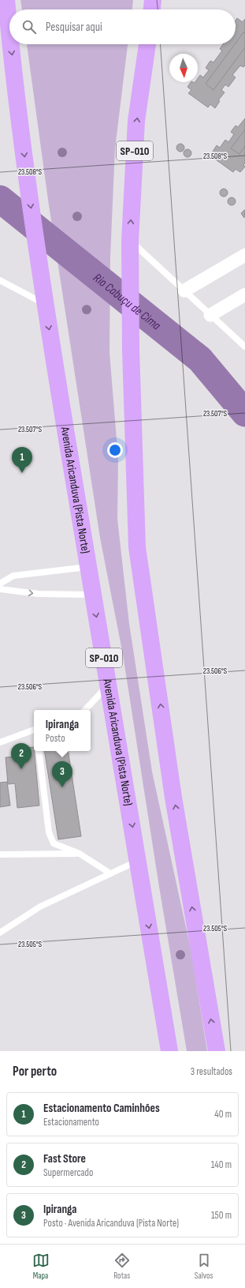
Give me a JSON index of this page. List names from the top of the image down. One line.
{"streets":{"highway":["SP-010","Avenida Aricanduva (Pista Norte)"]},"water":["Rio Cabuçu de Cima"],"north":"bottom","page":{"search":"Pesquisar aqui","pins":["1","2","3"],"popup":["Ipiranga","Posto"],"heading":["Por perto","3 resultados"],"list":[{"mark":"1","name":"Estacionamento Caminhões","note":"Estacionamento","value":"40 m"},{"mark":"2","name":"Fast Store","note":"Supermercado","value":"140 m"},{"mark":"3","name":"Ipiranga","note":"Posto · Avenida Aricanduva (Pista Norte)","value":"150 m"}],"nav":["Mapa","Rotas","Salvos"]},"coordinates":["23.508°S","23.507°S","23.506°S","23.505°S"]}
